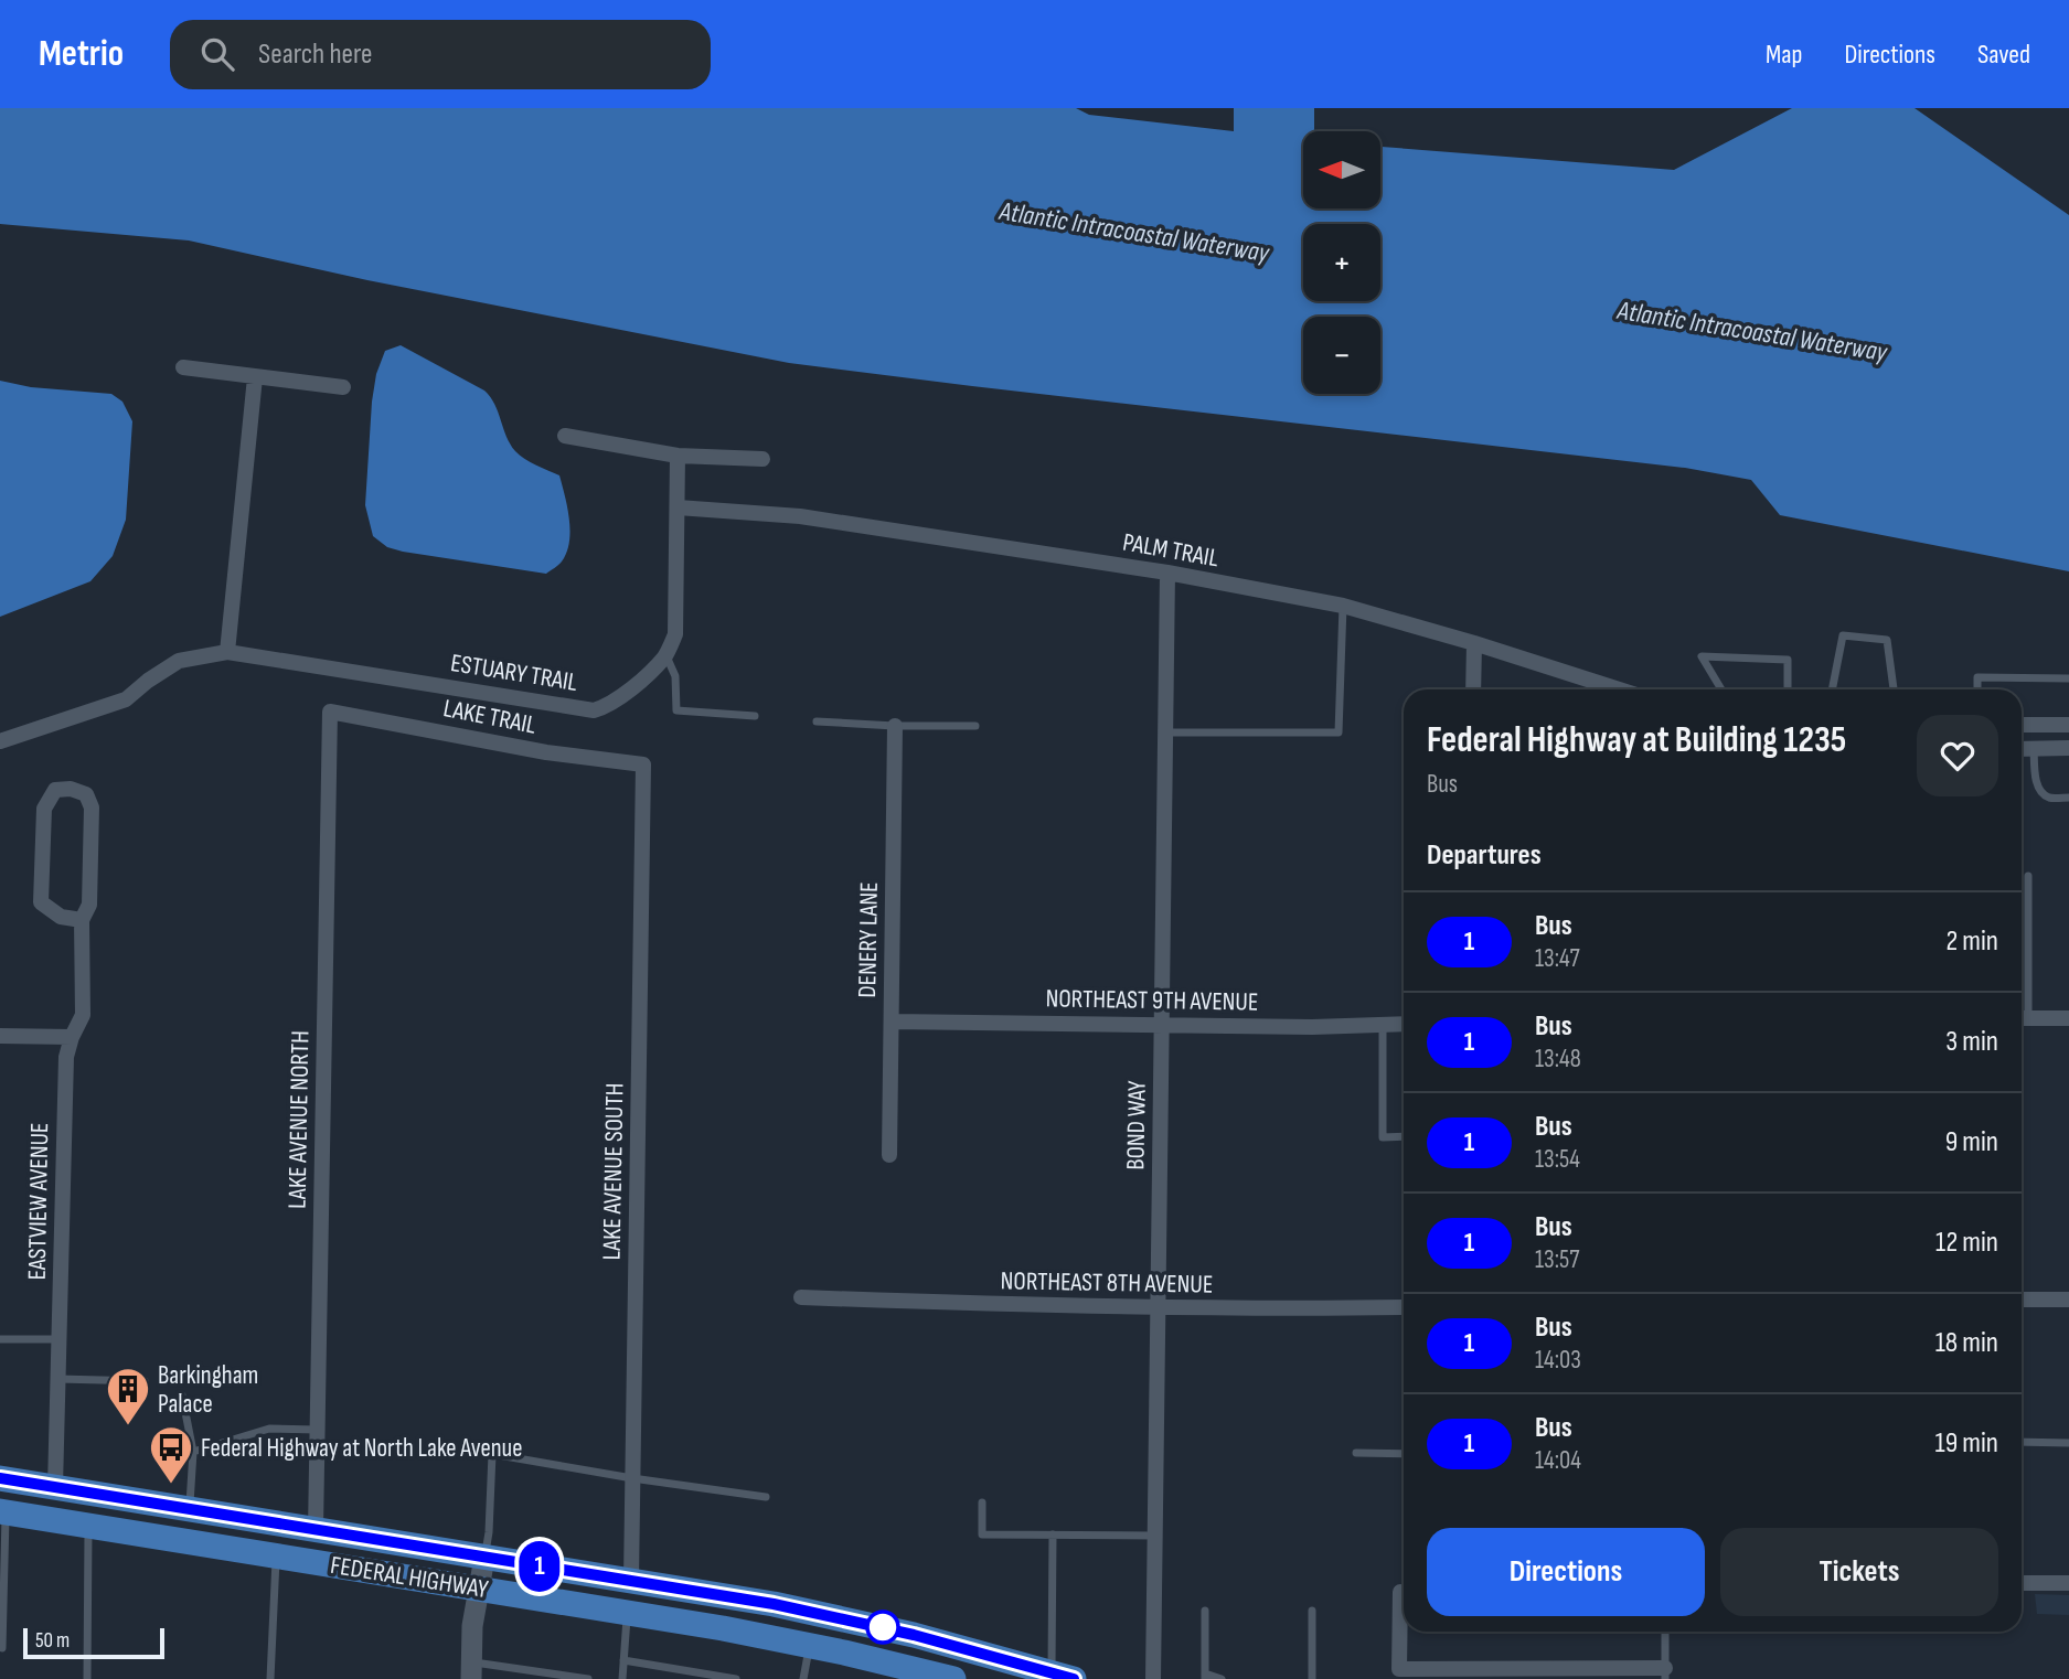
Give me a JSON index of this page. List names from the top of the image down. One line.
{"streets":{"main road":["FEDERAL HIGHWAY"],"street":["PALM TRAIL","ESTUARY TRAIL","LAKE TRAIL","DENERY LANE","NORTHEAST 9TH AVENUE","LAKE AVENUE NORTH","BOND WAY","LAKE AVENUE SOUTH","EASTVIEW AVENUE","NORTHEAST 8TH AVENUE"]},"crossings":[["PALM TRAIL","BOND WAY"],["LAKE TRAIL","LAKE AVENUE NORTH"],["LAKE TRAIL","LAKE AVENUE SOUTH"],["DENERY LANE","NORTHEAST 9TH AVENUE"],["NORTHEAST 9TH AVENUE","BOND WAY"],["LAKE AVENUE NORTH","FEDERAL HIGHWAY"],["BOND WAY","NORTHEAST 8TH AVENUE"],["LAKE AVENUE SOUTH","FEDERAL HIGHWAY"],["EASTVIEW AVENUE","FEDERAL HIGHWAY"]],"water":["Atlantic Intracoastal Waterway"],"places":{"building":["Barkingham Palace"],"bus stop":["Federal Highway at North Lake Avenue"]},"lines":["bus line 1"],"scale_bar":"50 m","north":"left","page":{"header":"Metrio","search":"Search here","nav":["Map","Directions","Saved"],"on_map":"1","map_buttons":["+","−"],"heading":[["Federal Highway at Building 1235","Bus"],"Departures"],"list":[{"mark":"1","name":"Bus","note":"13:47","value":"2 min"},{"mark":"1","name":"Bus","note":"13:48","value":"3 min"},{"mark":"1","name":"Bus","note":"13:54","value":"9 min"},{"mark":"1","name":"Bus","note":"13:57","value":"12 min"},{"mark":"1","name":"Bus","note":"14:03","value":"18 min"},{"mark":"1","name":"Bus","note":"14:04","value":"19 min"}],"buttons":["Directions","Tickets"],"scale":"50 m"}}
